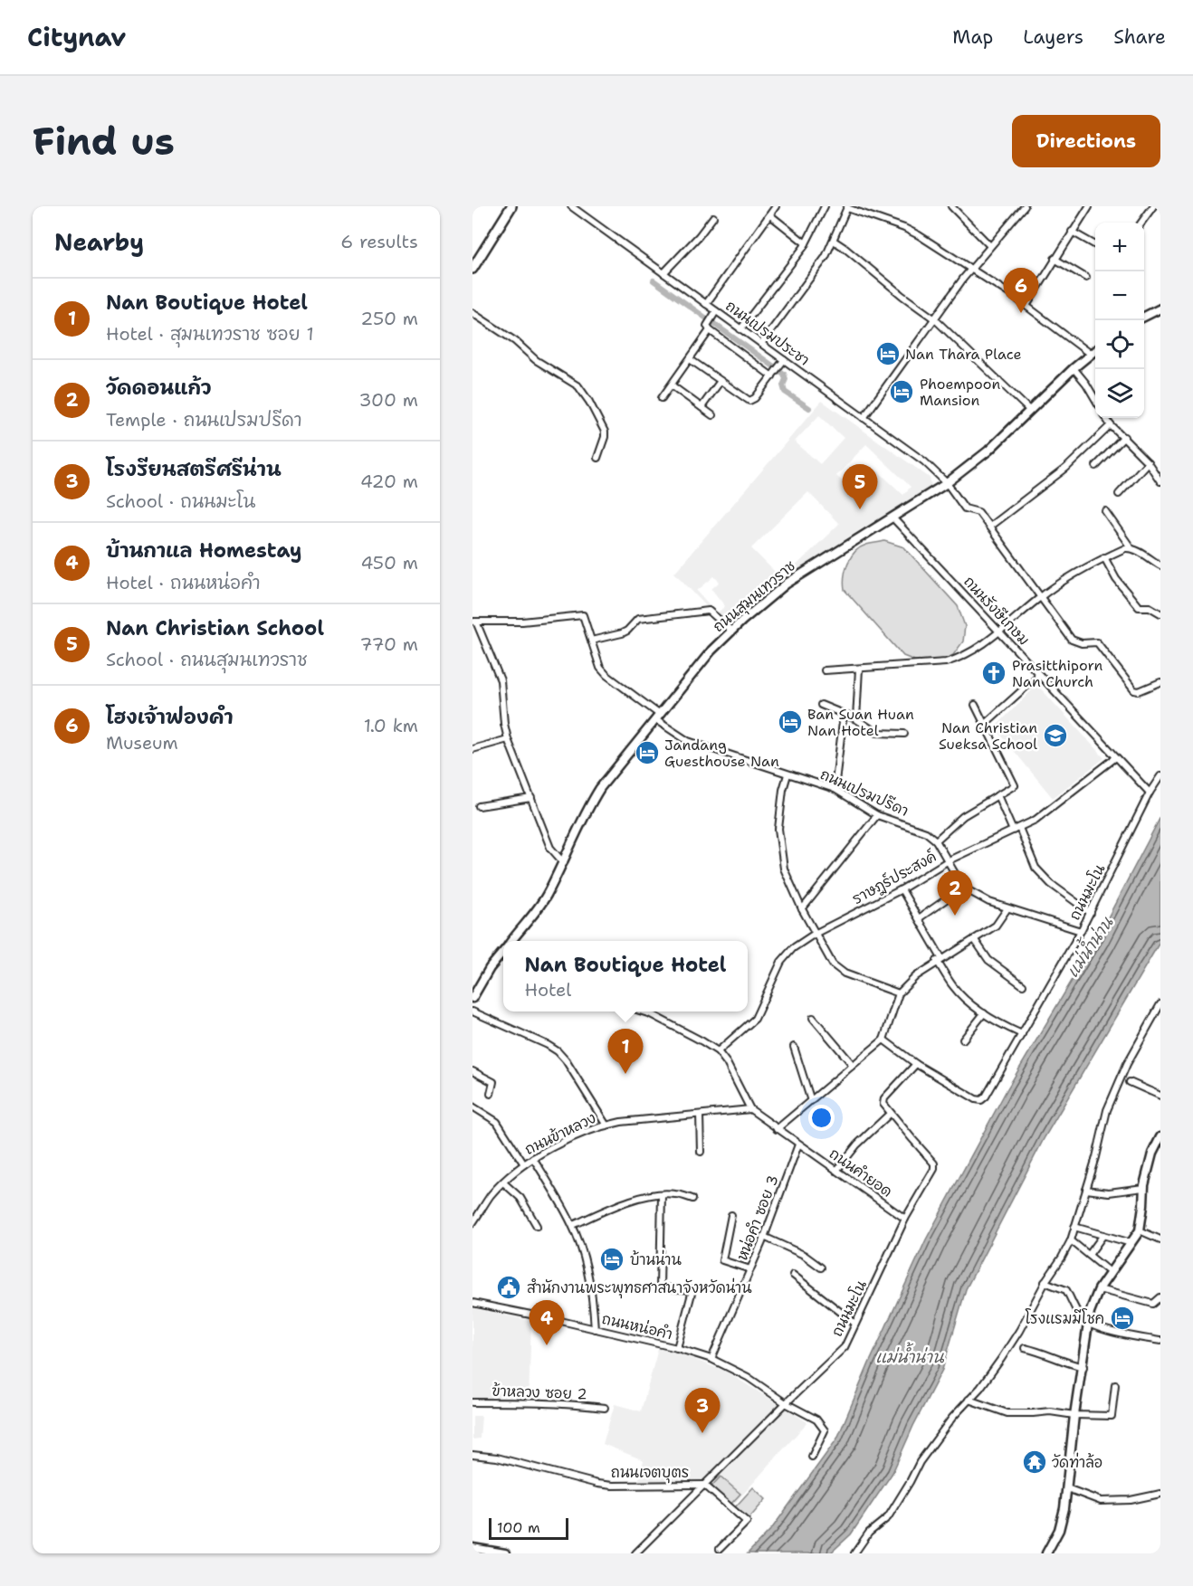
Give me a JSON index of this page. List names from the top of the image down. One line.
{"streets":{"street":["ถนนเปรมประชา","ถนนสุมนเทวราช","ถนนรังษีเกษม","ถนนเปรมปรีดา","ราษฎร์ประสงค์","ถนนมะโน","ถนนข้าหลวง","ถนนคำยอด","หน่อคำ ซอย 3","ถนนหน่อคำ","ข้าหลวง ซอย 2","ถนนเจตบุตร"]},"crossings":[["ถนนเปรมประชา","ถนนสุมนเทวราช"],["ถนนสุมนเทวราช","ถนนรังษีเกษม"],["ถนนสุมนเทวราช","ถนนเปรมปรีดา"],["ถนนรังษีเกษม","ราษฎร์ประสงค์"],["ถนนรังษีเกษม","ถนนมะโน"],["ถนนเปรมปรีดา","ราษฎร์ประสงค์"],["ราษฎร์ประสงค์","ถนนคำยอด"],["ถนนมะโน","ถนนคำยอด"],["ถนนมะโน","ถนนหน่อคำ"],["ถนนมะโน","ถนนเจตบุตร"],["ถนนข้าหลวง","ถนนคำยอด"],["ถนนคำยอด","หน่อคำ ซอย 3"],["หน่อคำ ซอย 3","ถนนหน่อคำ"]],"water":["แม่น้ำน่าน"],"places":{"hotel":["Nan Thara Place","Phoempoon Mansion","Ban Suan Huan Nan Hotel","Jandang Guesthouse Nan","บ้านน่าน","โรงแรมมีโชค"],"church":["Prasitthiporn Nan Church"],"school or university":["Nan Christian Sueksa School"],"public building":["สำนักงานพระพุทธศาสนาจังหวัดน่าน"],"temple":["วัดท่าล้อ"]},"scale_bar":"100 m","page":{"header":"Citynav","nav":["Map","Layers","Share"],"buttons":"Directions","title":"Find us","heading":["Nearby","6 results"],"map_buttons":["+","−"],"pins":["6","5","2","1","4","3"],"list":[{"mark":"1","name":"Nan Boutique Hotel","note":"Hotel · สุมนเทวราช ซอย 1","value":"250 m"},{"mark":"2","name":"วัดดอนแก้ว","note":"Temple · ถนนเปรมปรีดา","value":"300 m"},{"mark":"3","name":"โรงรียนสตรีศรีน่าน","note":"School · ถนนมะโน","value":"420 m"},{"mark":"4","name":"บ้านกาแล Homestay","note":"Hotel · ถนนหน่อคำ","value":"450 m"},{"mark":"5","name":"Nan Christian School","note":"School · ถนนสุมนเทวราช","value":"770 m"},{"mark":"6","name":"โฮงเจ้าฟองคำ","note":"Museum","value":"1.0 km"}],"popup":["Nan Boutique Hotel","Hotel"],"scale":"100 m"}}
